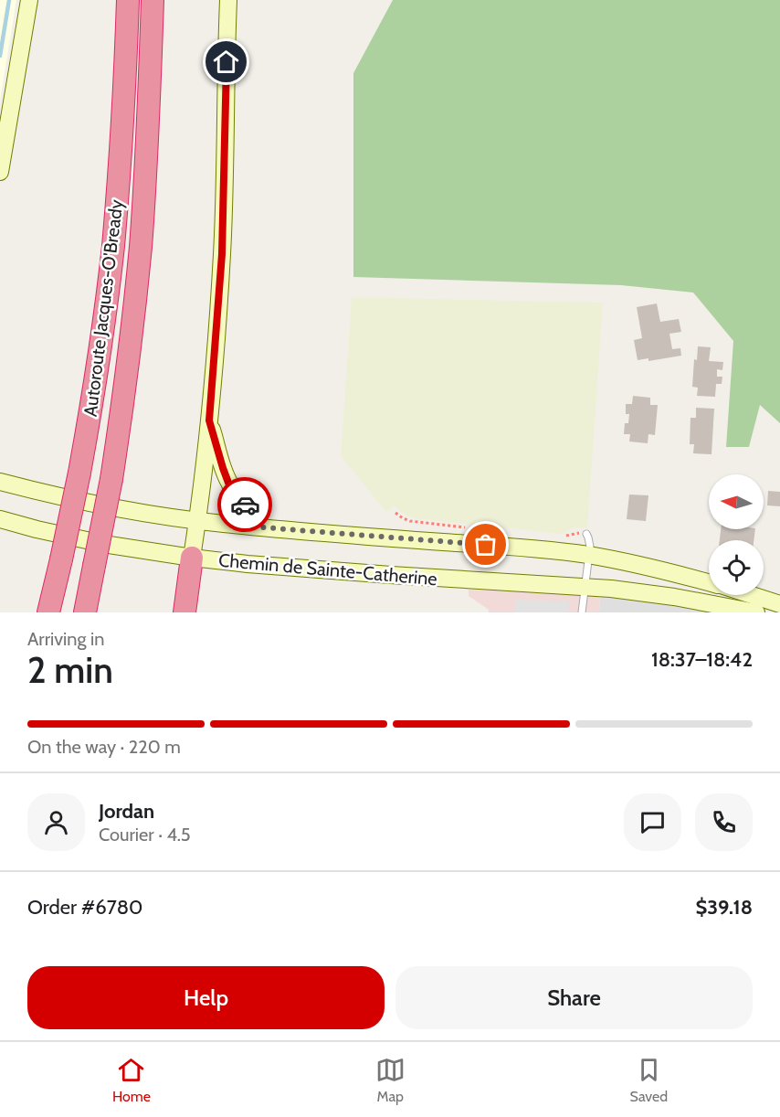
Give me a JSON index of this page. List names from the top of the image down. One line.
{"streets":{"highway":["Autoroute Jacques-O'Bready"],"main road":["Chemin de Sainte-Catherine"]},"north":"left","page":{"heading":["2 min","Arriving in","18:37–18:42"],"panel":["Jordan","Courier · 4.5","Order #6780","$39.18"],"bar":"On the way · 220 m","buttons":["Help","Share"],"tabs":["Home","Map","Saved"]}}
